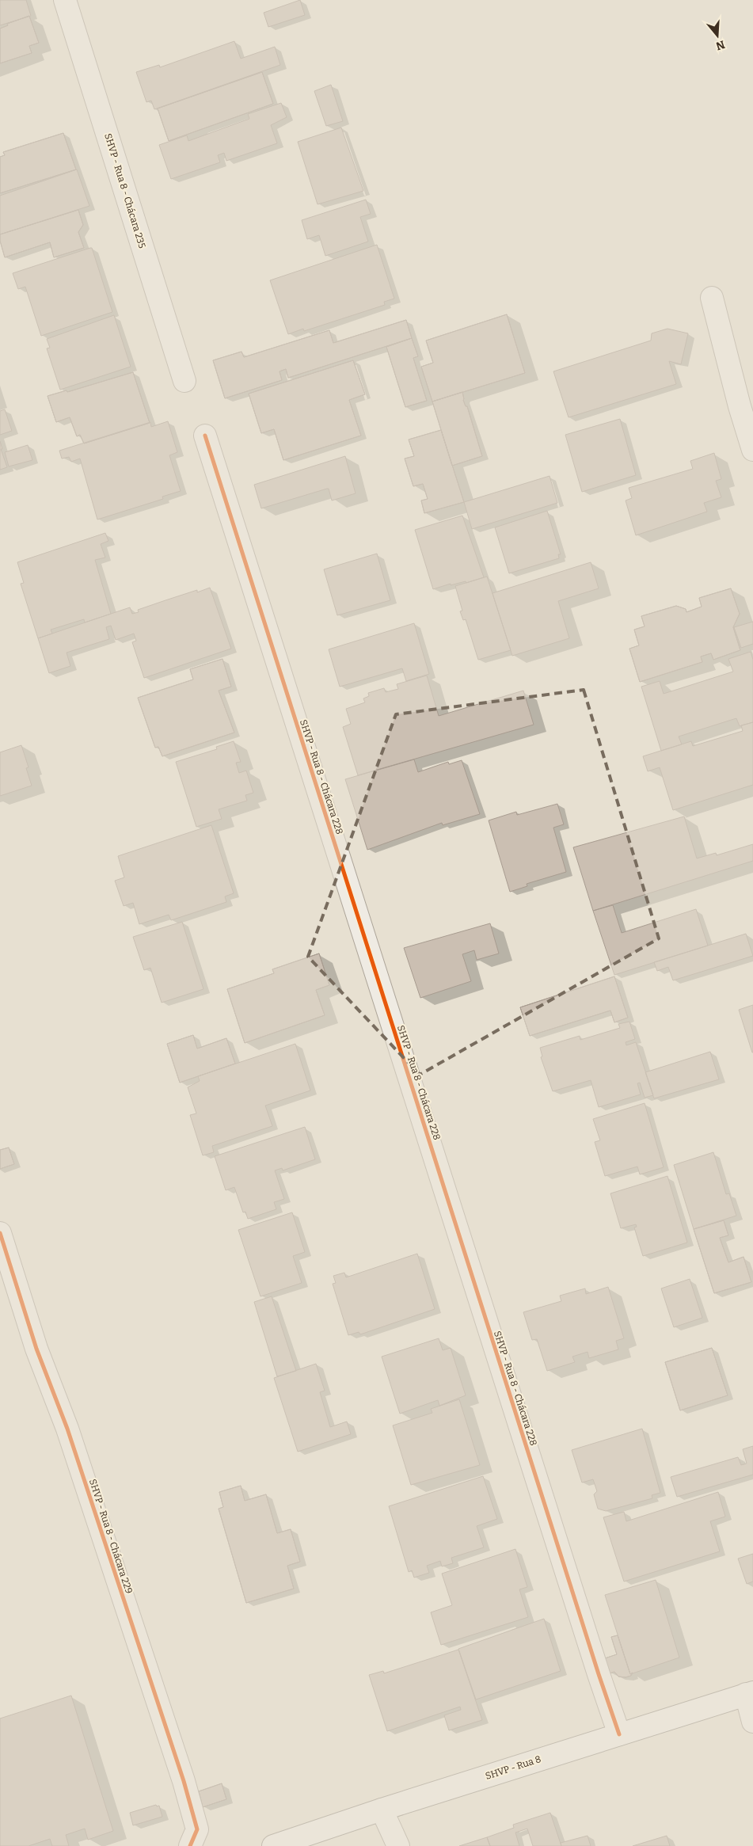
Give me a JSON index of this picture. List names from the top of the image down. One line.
{"streets":{"street":["SHVP - Rua 8 - Chácara 235","SHVP - Rua 8 - Chácara 228","SHVP - Rua 8 - Chácara 229","SHVP - Rua 8"]},"crossings":[["SHVP - Rua 8 - Chácara 228","SHVP - Rua 8"]],"north":"bottom"}
